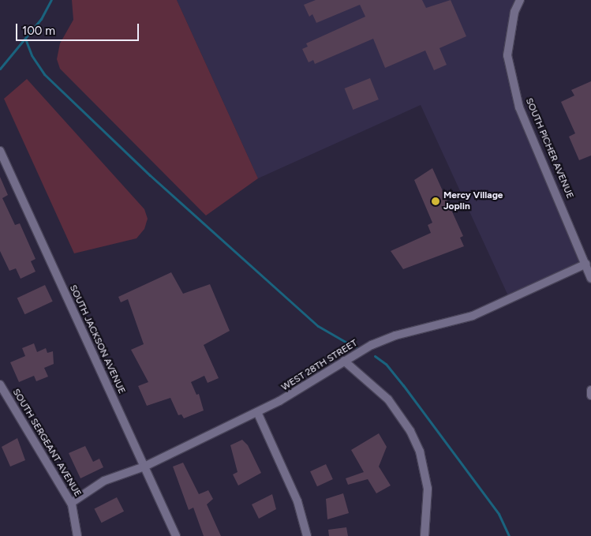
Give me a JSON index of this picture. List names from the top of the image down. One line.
{"streets":{"street":["SOUTH PICHER AVENUE","SOUTH JACKSON AVENUE","WEST 28TH STREET","SOUTH SERGEANT AVENUE"]},"crossings":[["SOUTH PICHER AVENUE","WEST 28TH STREET"],["SOUTH JACKSON AVENUE","WEST 28TH STREET"],["WEST 28TH STREET","SOUTH SERGEANT AVENUE"]],"places":["Mercy Village Joplin"],"scale_bar":"100 m"}
